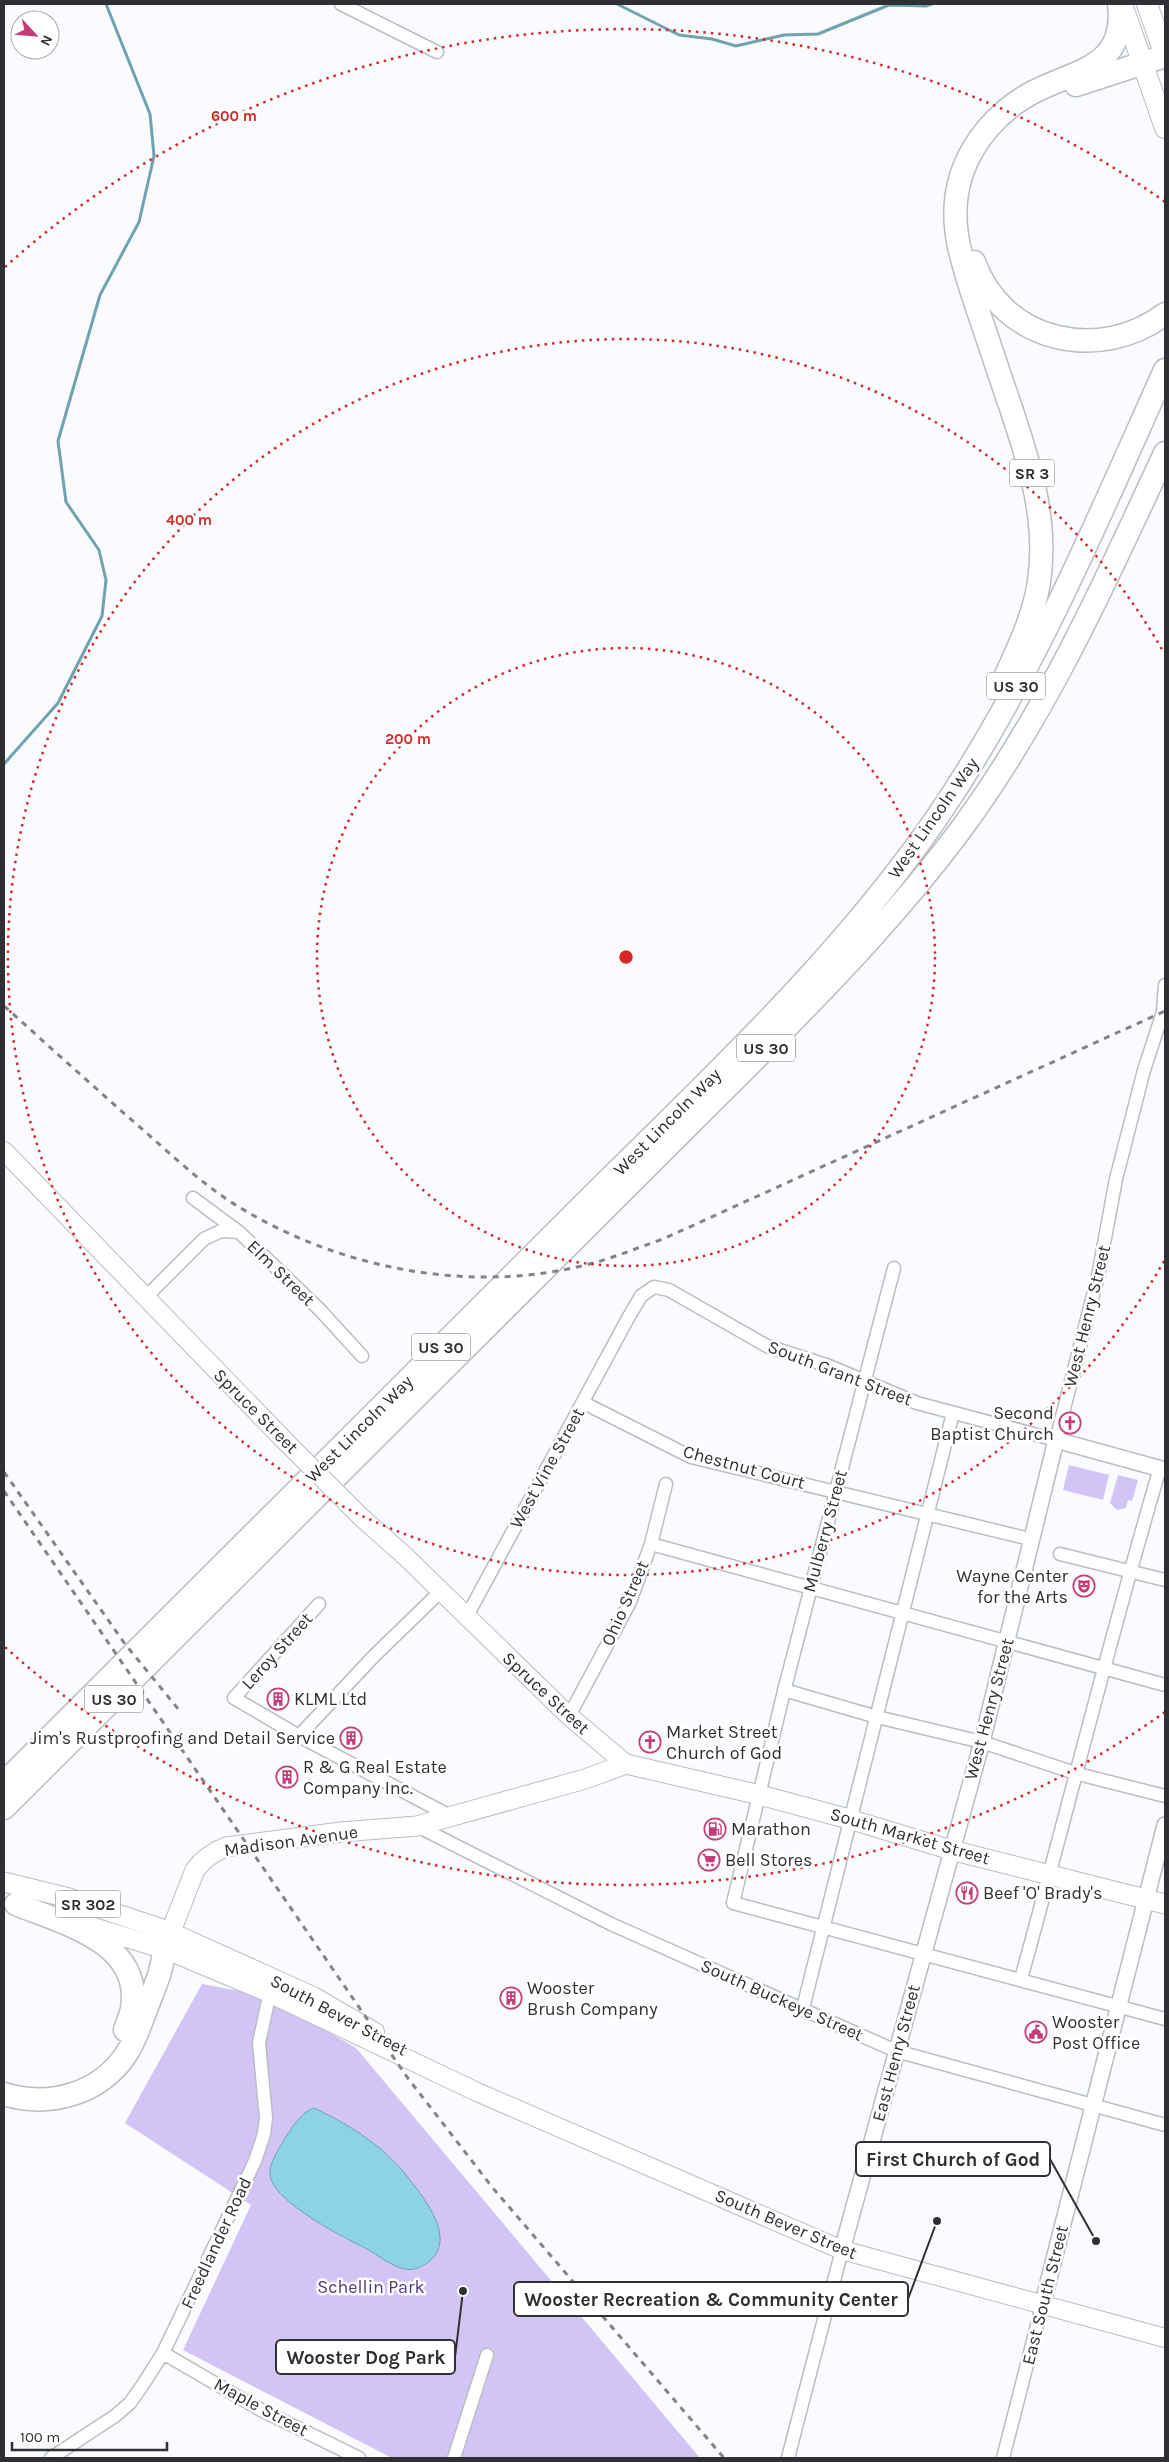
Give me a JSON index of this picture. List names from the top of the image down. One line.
{"streets":{"highway":["SR 3","US 30","West Lincoln Way"],"main road":["Spruce Street","South Market Street","Madison Avenue","SR 302","South Bever Street"],"street":["Elm Street","West Henry Street","South Grant Street","Chestnut Court","West Vine Street","Mulberry Street","Ohio Street","Leroy Street","South Buckeye Street","East Henry Street","Freedlander Road","East South Street","Maple Street"]},"crossings":[["SR 3","West Lincoln Way"],["US 30","West Lincoln Way"],["West Henry Street","South Grant Street"],["West Henry Street","Chestnut Court"],["West Henry Street","South Market Street"],["West Henry Street","East Henry Street"],["South Grant Street","West Vine Street"],["South Grant Street","Mulberry Street"],["Spruce Street","West Vine Street"],["Spruce Street","Ohio Street"],["Spruce Street","South Market Street"],["Spruce Street","Madison Avenue"],["Chestnut Court","West Vine Street"],["Chestnut Court","Mulberry Street"],["Mulberry Street","South Market Street"],["South Market Street","Madison Avenue"],["South Market Street","East Henry Street"],["South Market Street","East South Street"],["Madison Avenue","SR 302"],["Madison Avenue","South Buckeye Street"],["Madison Avenue","South Bever Street"],["SR 302","South Bever Street"],["South Buckeye Street","East Henry Street"],["South Buckeye Street","East South Street"],["South Bever Street","East Henry Street"],["South Bever Street","Freedlander Road"],["South Bever Street","East South Street"],["Freedlander Road","Maple Street"]],"parks":["Schellin Park"],"places":{"church":["Second Baptist Church","Market Street Church of God"],"theatre":["Wayne Center for the Arts"],"building":["KLML Ltd","Jim's Rustproofing and Detail Service","R & G Real Estate Company Inc.","Wooster Brush Company"],"fuel station":["Marathon"],"supermarket":["Bell Stores"],"restaurant":["Beef 'O' Brady's"],"public building":["Wooster Post Office"],"other":["Wooster Recreation & Community Center","First Church of God","Wooster Dog Park"]},"scale_bar":"100 m","north":"bottom right","rings":["600 m","400 m","200 m"]}
